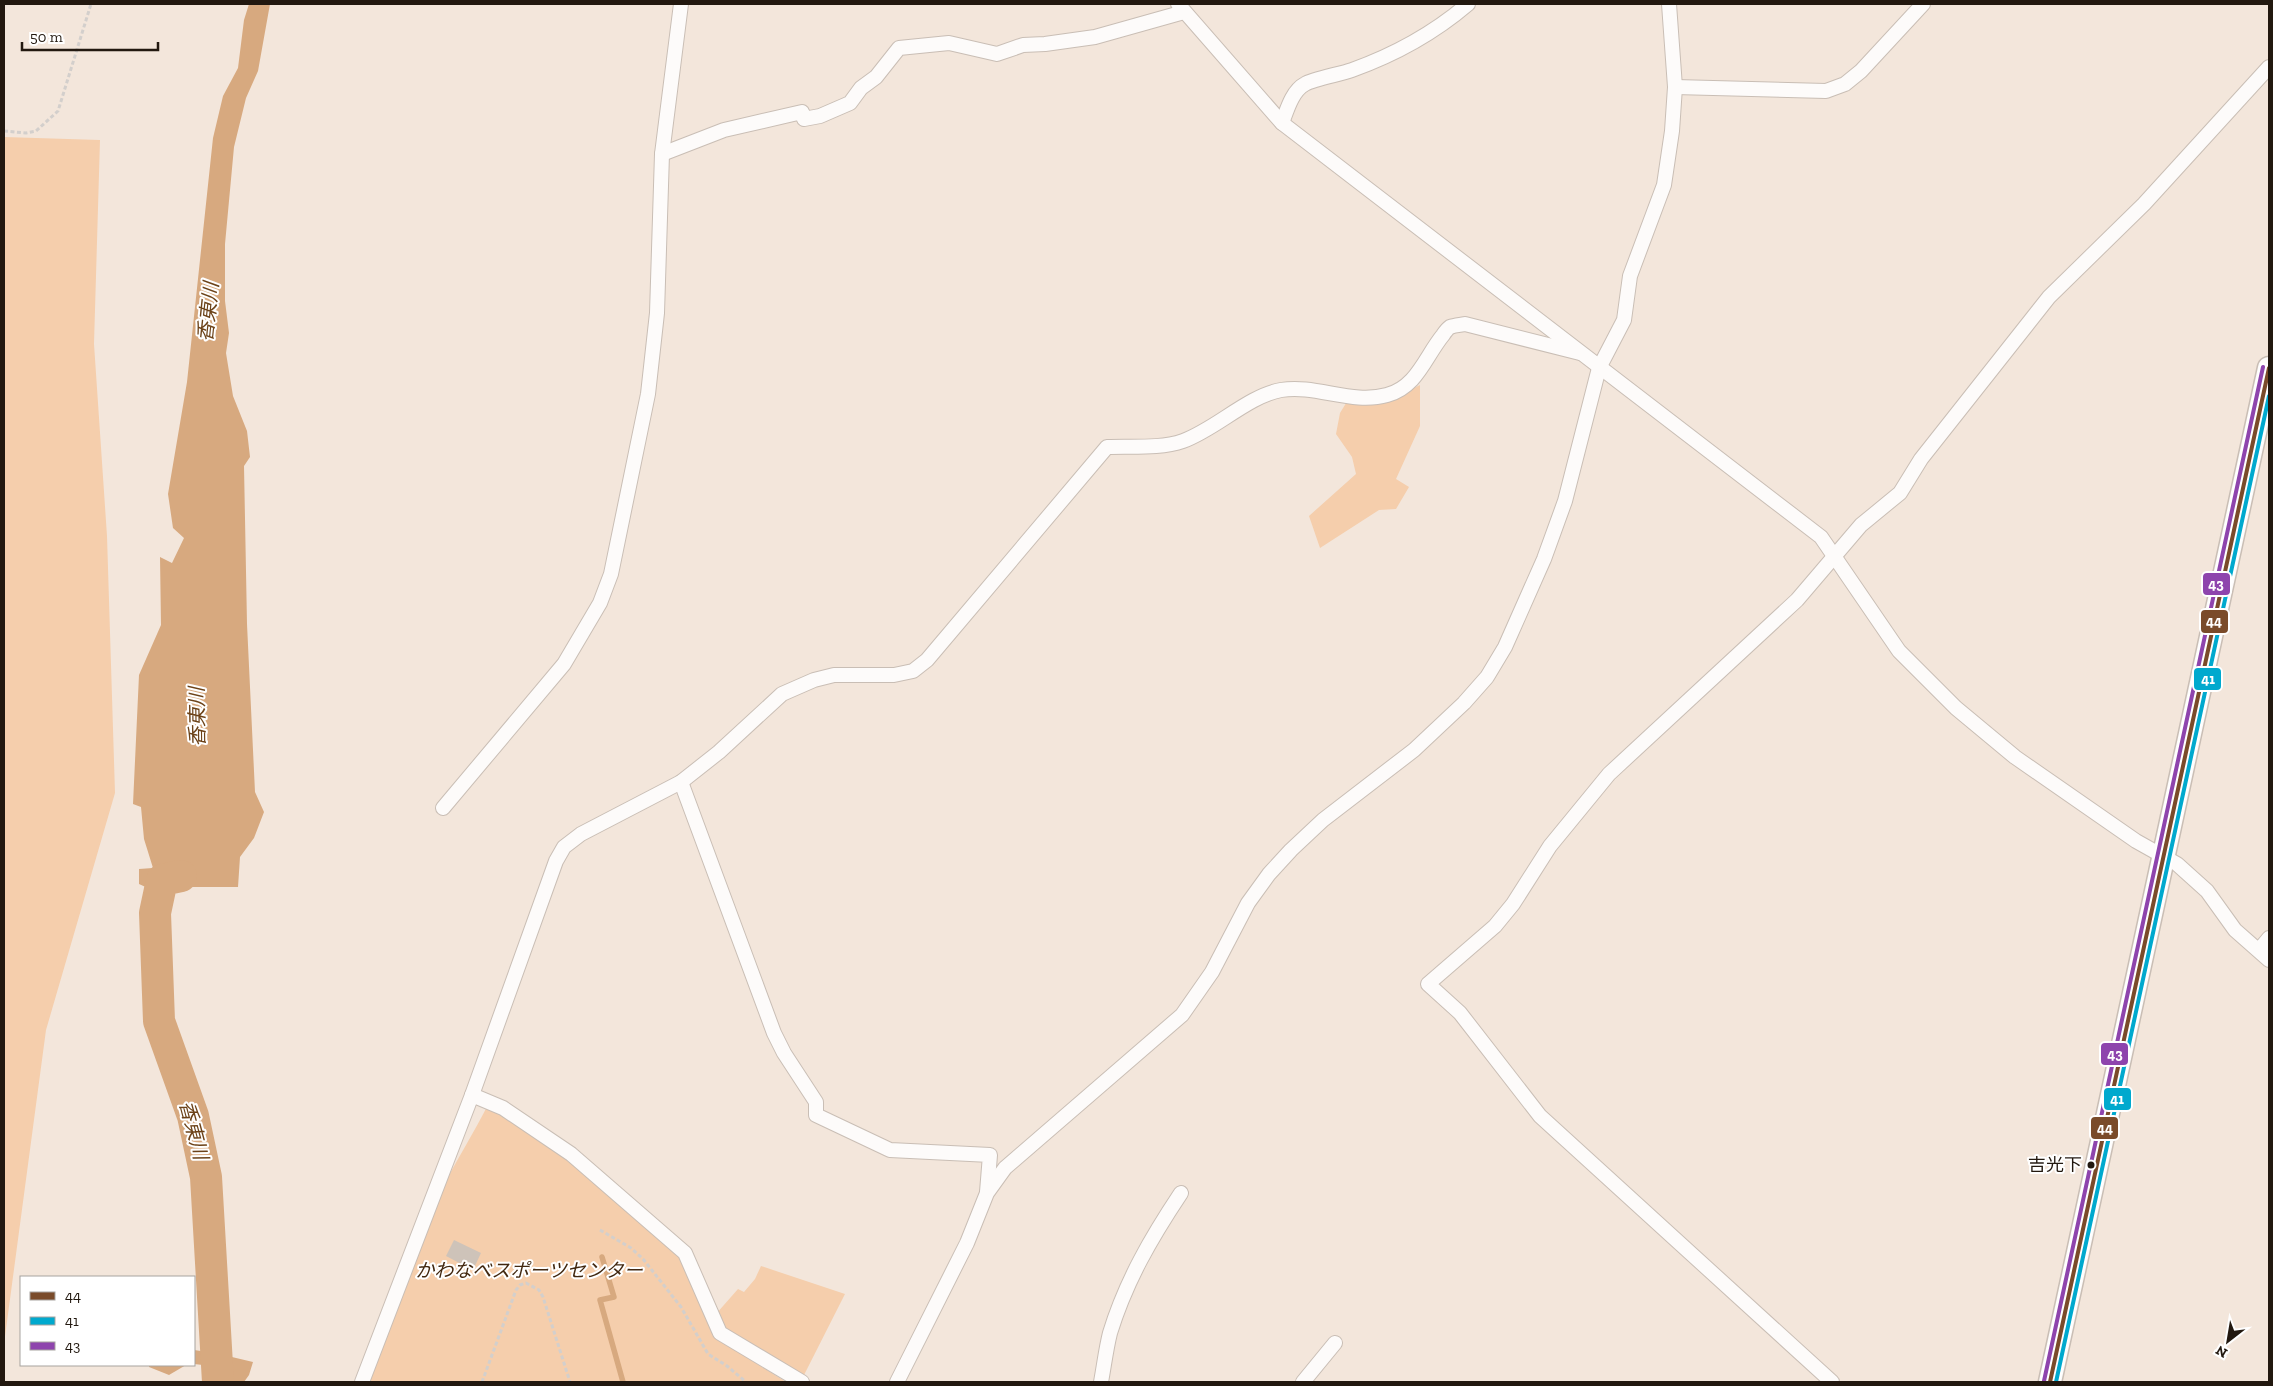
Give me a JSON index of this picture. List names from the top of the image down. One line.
{"water":["香東川"],"parks":["かわなべスポーツセンター"],"places":["吉光下"],"lines":["transit line 43","transit line 44","transit line 41"],"legend":["44","41","43"],"scale_bar":"50 m","north":"bottom left"}
